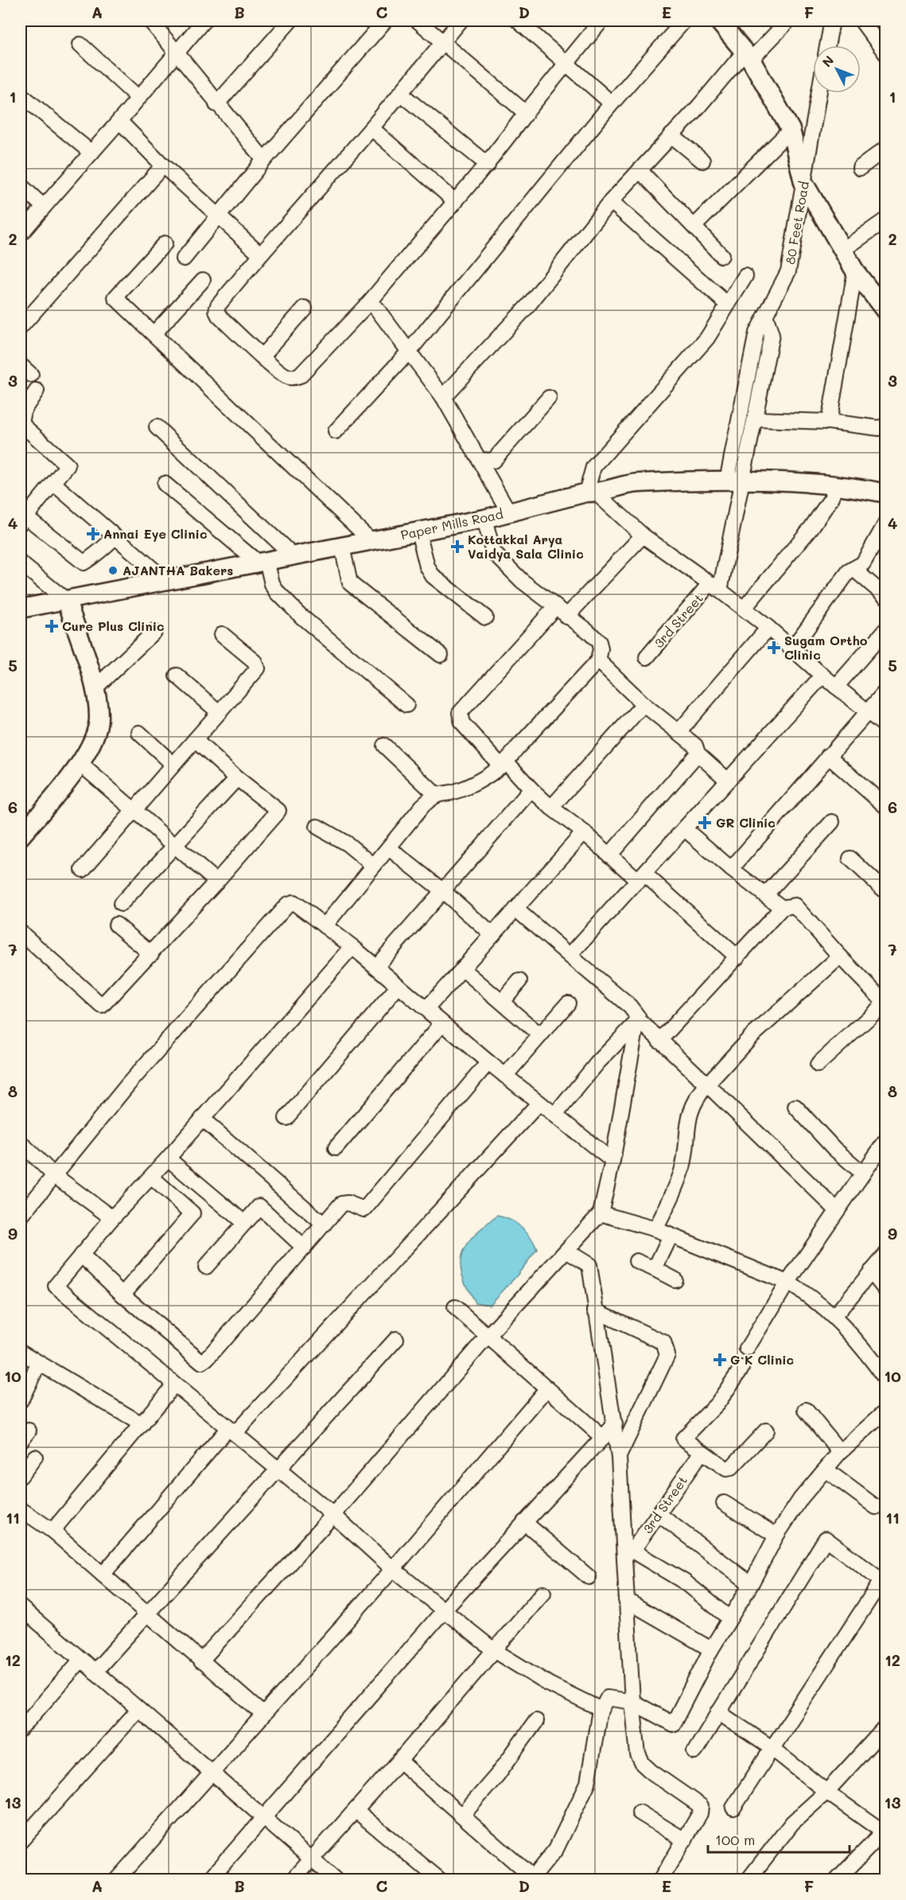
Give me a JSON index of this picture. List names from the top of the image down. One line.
{"streets":{"main road":["Paper Mills Road"],"street":["80 Feet Road","3rd Street"]},"crossings":[["80 Feet Road","Paper Mills Road"]],"places":{"health":["Annai Eye Clinic","Kottakkal Arya Vaidya Sala Clinic","Cure Plus Clinic","Sugam Ortho Clinic","GR Clinic","G K Clinic"],"other":["AJANTHA Bakers"]},"scale_bar":"100 m","north":"top left","grid":{"columns":["A","B","C","D","E","F"],"rows":["1","2","3","4","5","6","7","8","9","10","11","12","13"]}}
